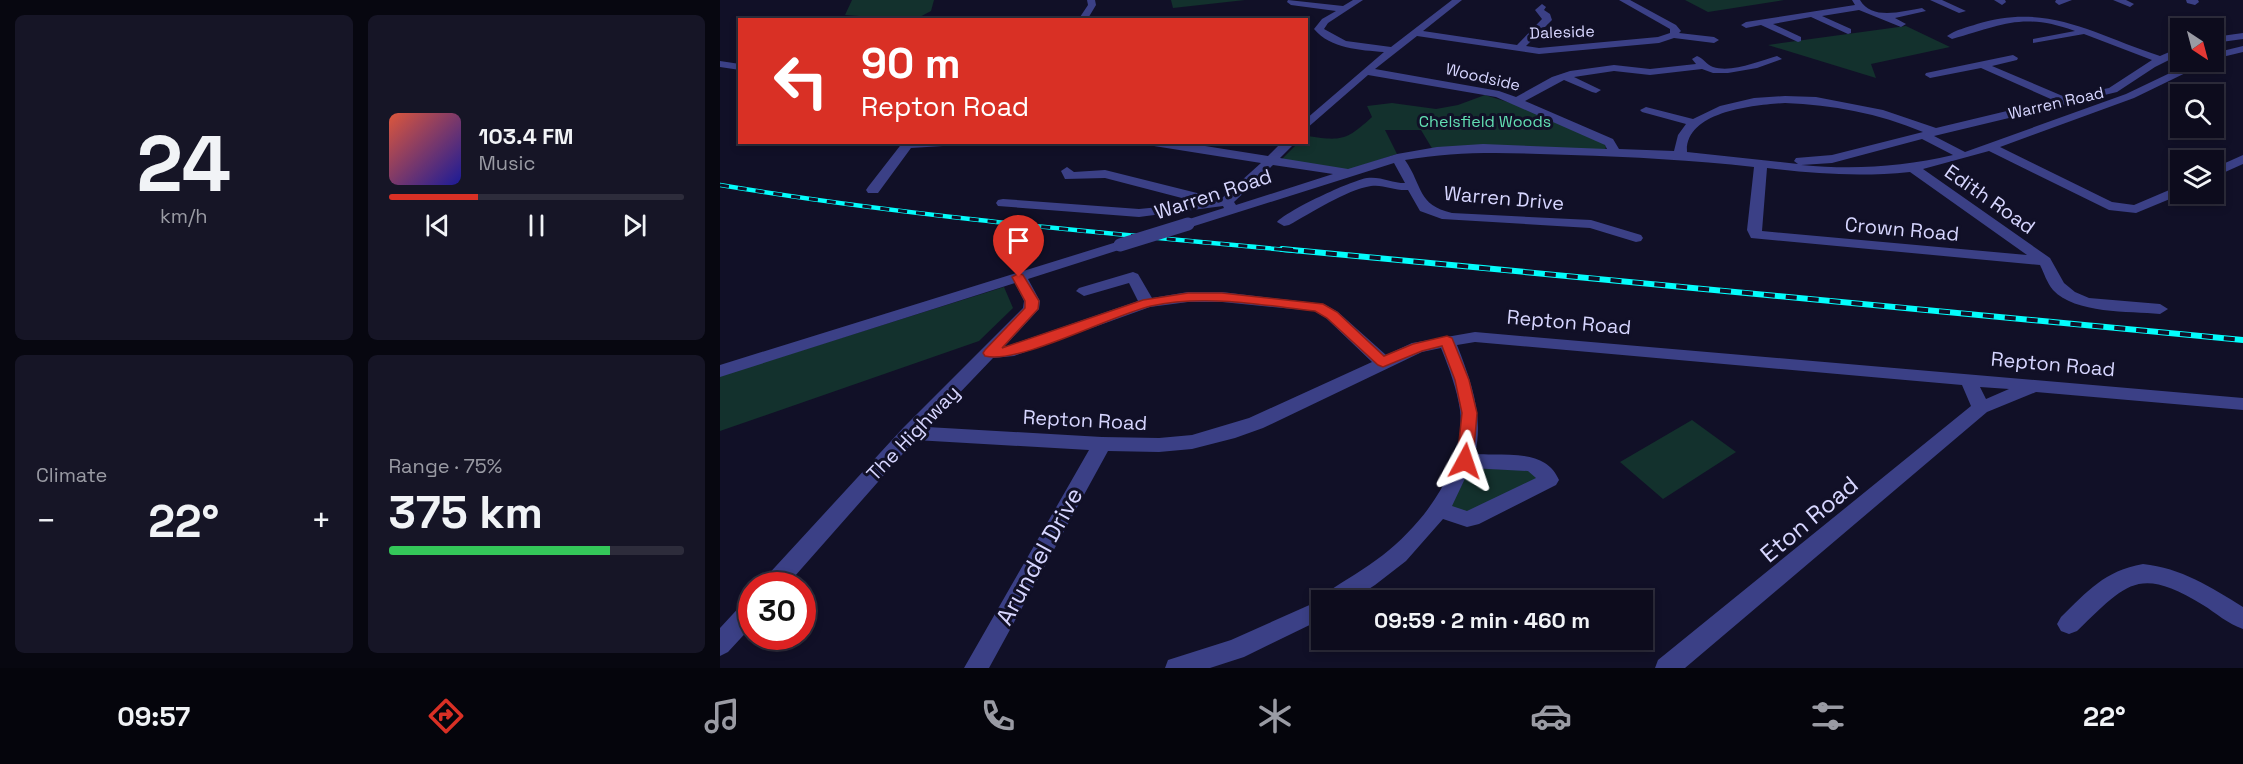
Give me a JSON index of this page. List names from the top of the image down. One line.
{"streets":{"street":["Daleside","Woodside","Warren Road","Warren Drive","Edith Road","Crown Road","Repton Road","The Highway","Eton Road","Arundel Drive"]},"crossings":[["Woodside","Warren Road"],["Warren Road","Warren Drive"],["Warren Road","Edith Road"],["Warren Road","Crown Road"],["Warren Road","The Highway"],["Edith Road","Crown Road"],["Repton Road","The Highway"],["Repton Road","Eton Road"],["Repton Road","Arundel Drive"]],"parks":["Chelsfield Woods"],"north":"bottom right","page":{"tile":[["24","km/h"],"Climate",["Range · 75%","375 km"]],"turn":["90 m","Repton Road"],"song":["103.4 FM","Music"],"heat":["−","22°","+"],"limit":"30","trip":"09:59 · 2 min · 460 m","tabs":["09:57","22°"]}}
